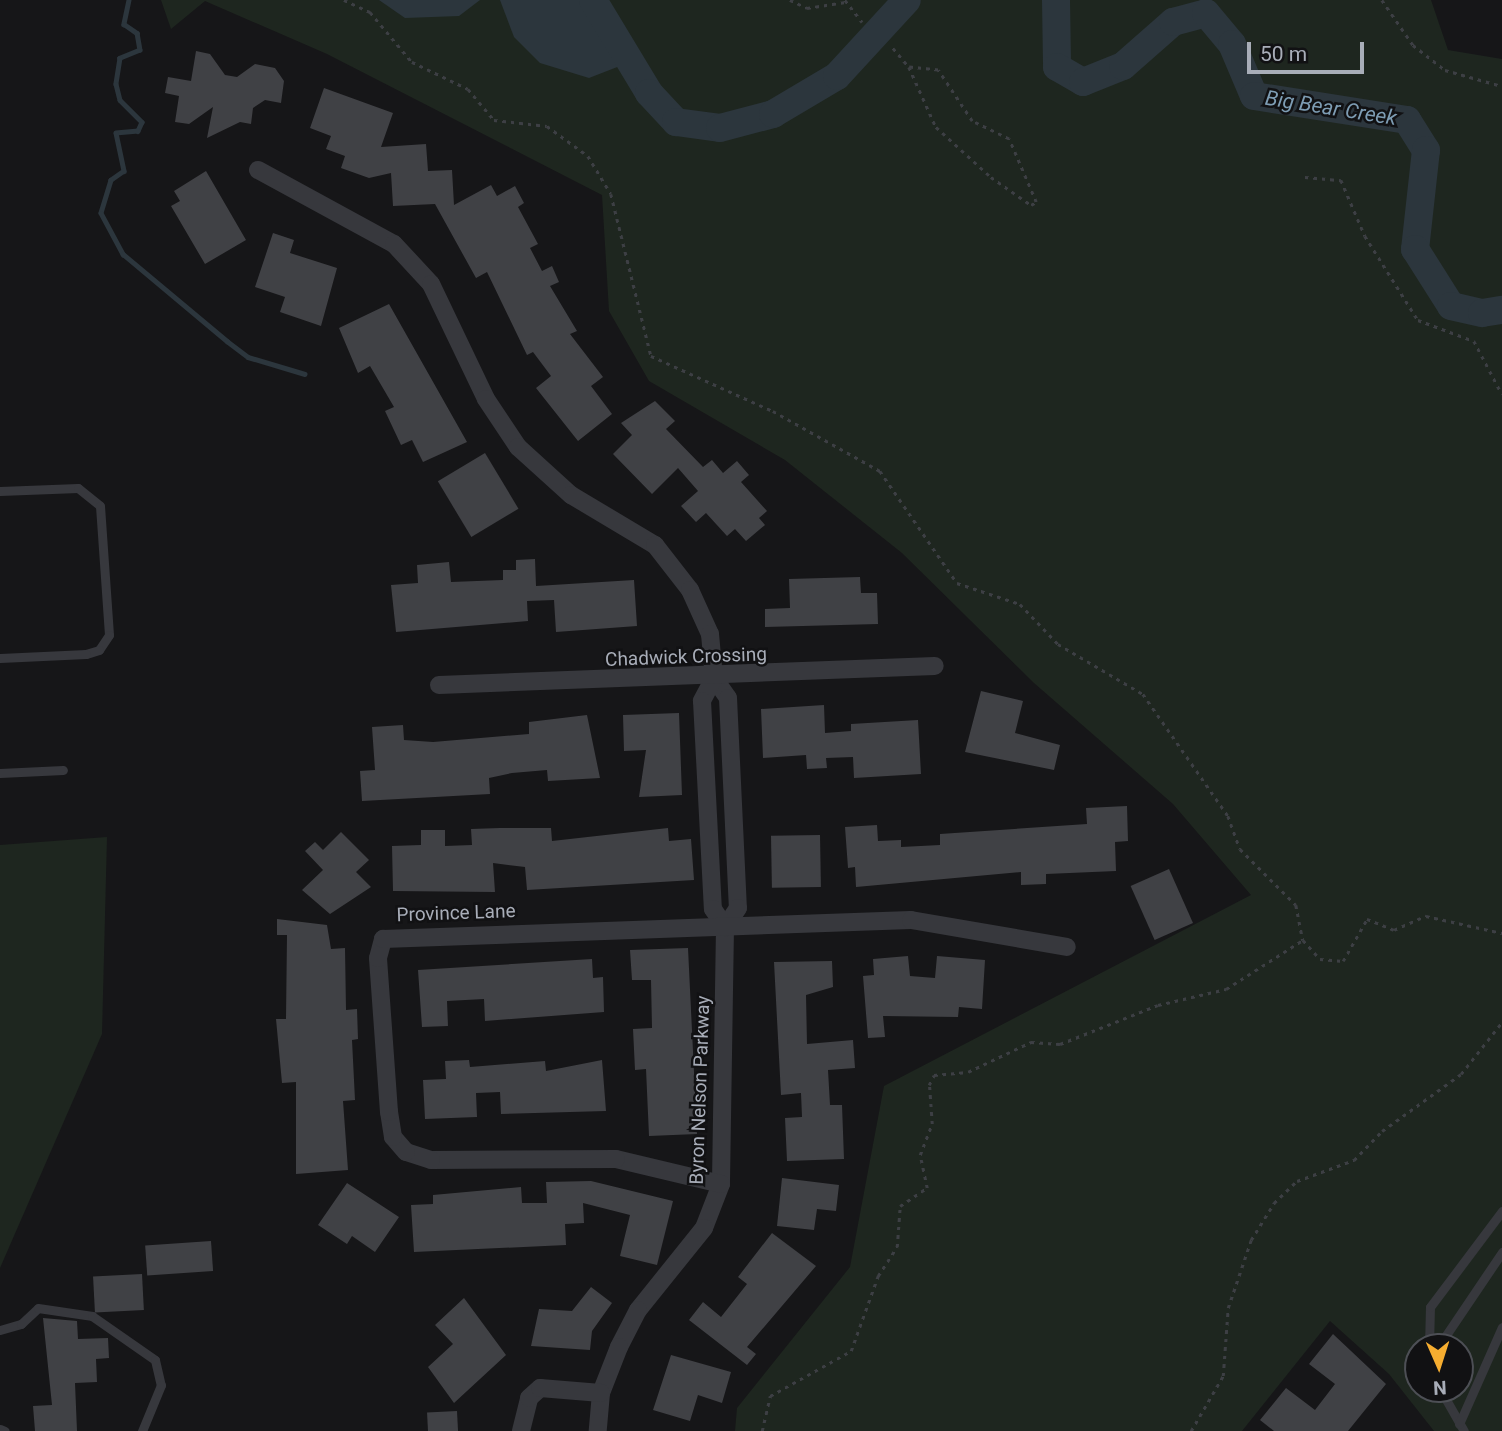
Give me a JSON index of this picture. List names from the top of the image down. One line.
{"streets":{"street":["Chadwick Crossing","Province Lane","Byron Nelson Parkway"]},"crossings":[["Chadwick Crossing","Byron Nelson Parkway"],["Province Lane","Byron Nelson Parkway"]],"water":["Big Bear Creek"],"scale_bar":"50 m","north":"bottom"}
